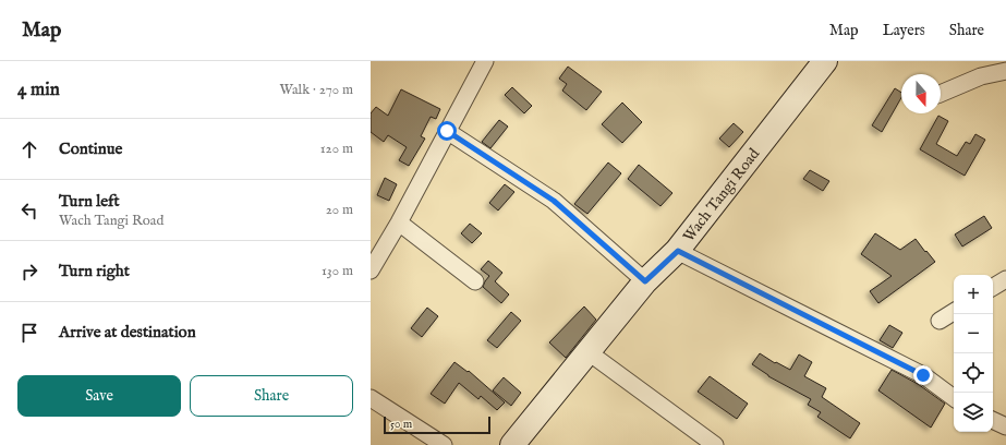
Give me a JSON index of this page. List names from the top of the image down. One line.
{"streets":{"main road":["Wach Tangi Road"]},"scale_bar":"50 m","north":"bottom","page":{"header":"Map","nav":["Map","Layers","Share"],"heading":["4 min","Walk · 270 m"],"list":[["Continue","120 m"],["Turn left","Wach Tangi Road","20 m"],["Turn right","130 m"],"Arrive at destination"],"map_buttons":["+","−"],"buttons":["Save","Share"],"scale":"50 m"}}
